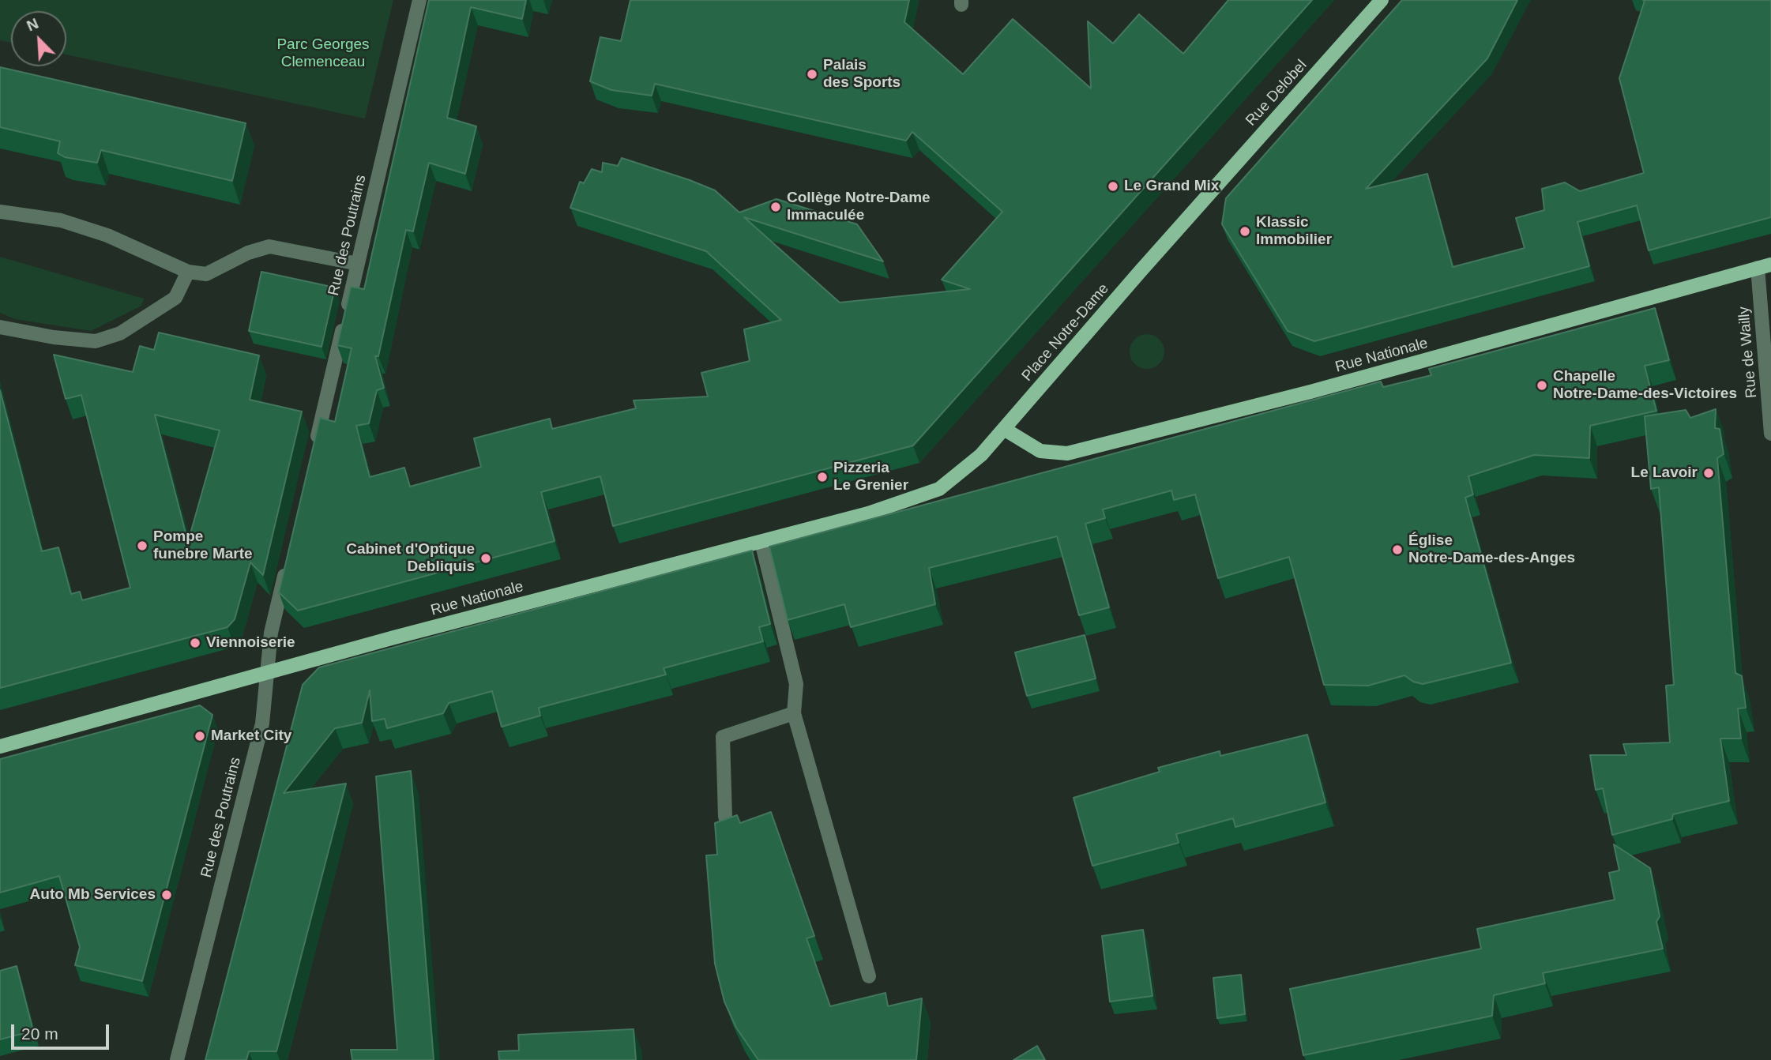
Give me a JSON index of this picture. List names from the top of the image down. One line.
{"streets":{"main road":["Rue Delobel","Place Notre-Dame","Rue Nationale"],"street":["Rue des Poutrains","Rue de Wailly"]},"crossings":[["Rue Delobel","Place Notre-Dame"],["Rue des Poutrains","Rue Nationale"],["Place Notre-Dame","Rue Nationale"],["Rue de Wailly","Rue Nationale"]],"parks":["Parc Georges Clemenceau"],"places":["Palais des Sports","Le Grand Mix","Collège Notre-Dame Immaculée","Klassic Immobilier","Chapelle Notre-Dame-des-Victoires","Le Lavoir","Pizzeria Le Grenier","Pompe funebre Marte","Église Notre-Dame-des-Anges","Cabinet d'Optique Debliquis","Viennoiserie","Market City","Auto Mb Services"],"scale_bar":"20 m","north":"top left"}
